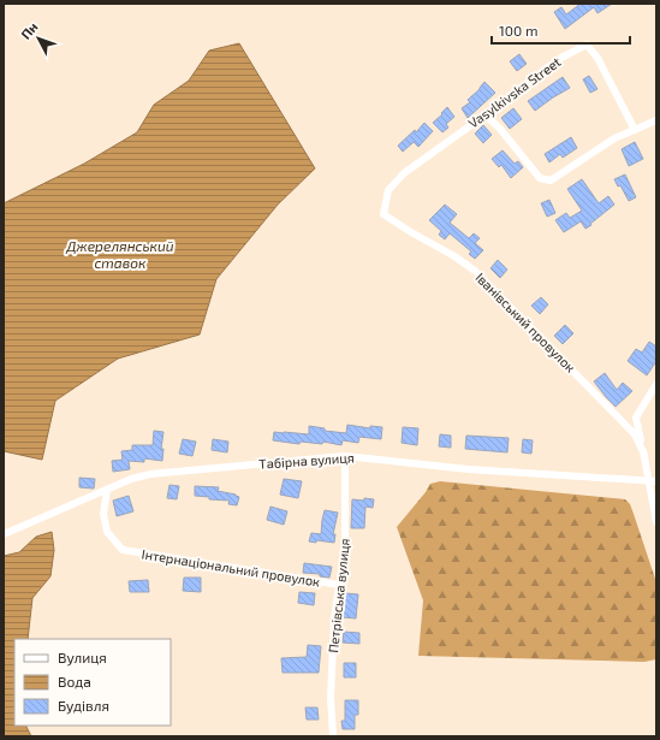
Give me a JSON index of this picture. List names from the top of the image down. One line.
{"streets":{"street":["Vasylkivska Street","Іванівський провулок","Табірна вулиця","Інтернаціональний провулок","Петрівська вулиця"]},"crossings":[["Vasylkivska Street","Іванівський провулок"],["Табірна вулиця","Інтернаціональний провулок"],["Табірна вулиця","Петрівська вулиця"],["Інтернаціональний провулок","Петрівська вулиця"]],"water":["Джерелянський ставок"],"legend":["Вулиця","Вода","Будівля"],"scale_bar":"100 m","north":"top left"}
